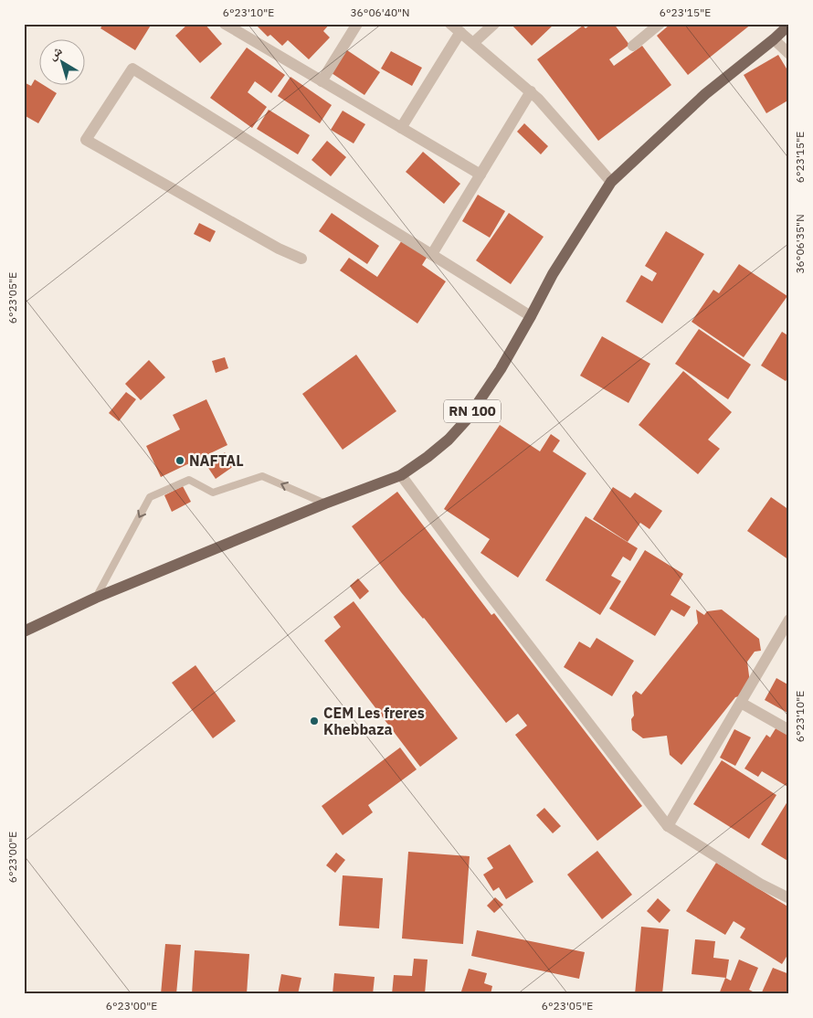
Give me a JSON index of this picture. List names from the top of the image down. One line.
{"streets":{"main road":["RN 100"]},"places":["NAFTAL","CEM Les freres Khebbaza"],"north":"top left","coordinates":["6°23'10\"E","36°06'40\"N","6°23'15\"E","36°06'35\"N","6°23'05\"E","6°23'00\"E"]}
